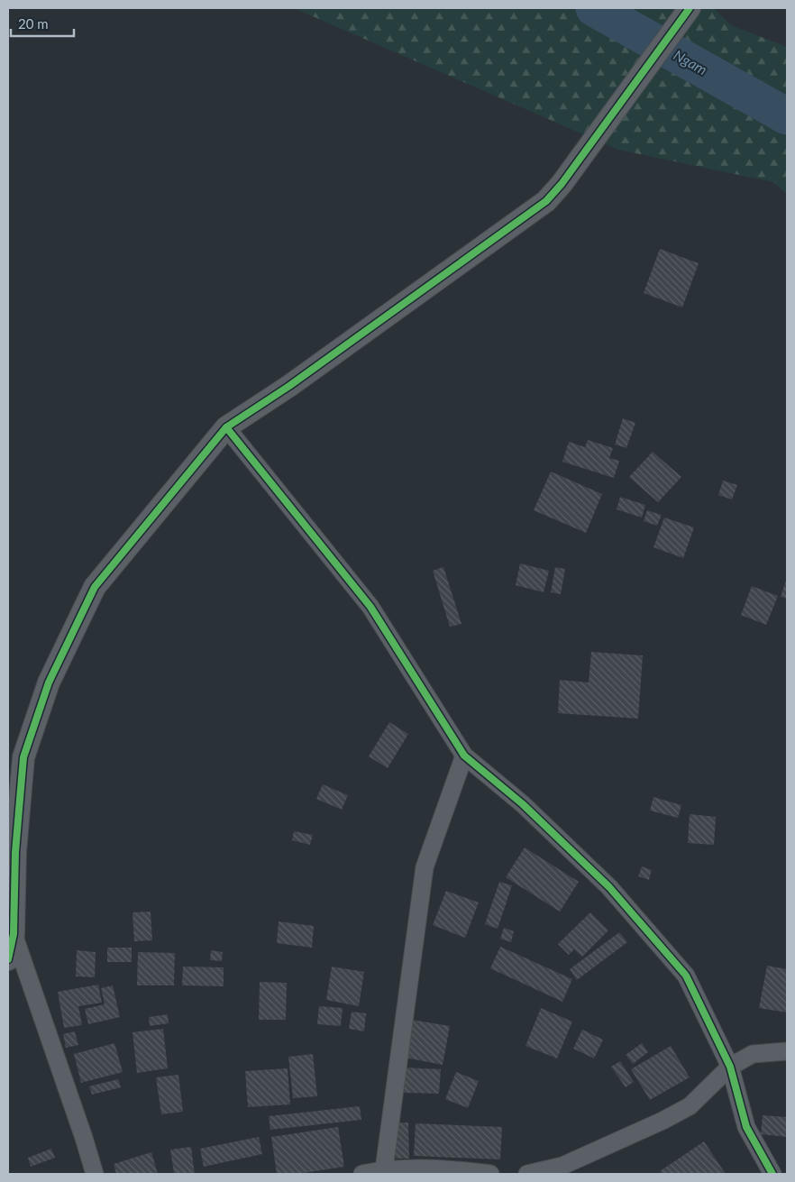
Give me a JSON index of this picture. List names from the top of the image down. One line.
{"water":["Ngam"],"scale_bar":"20 m"}
